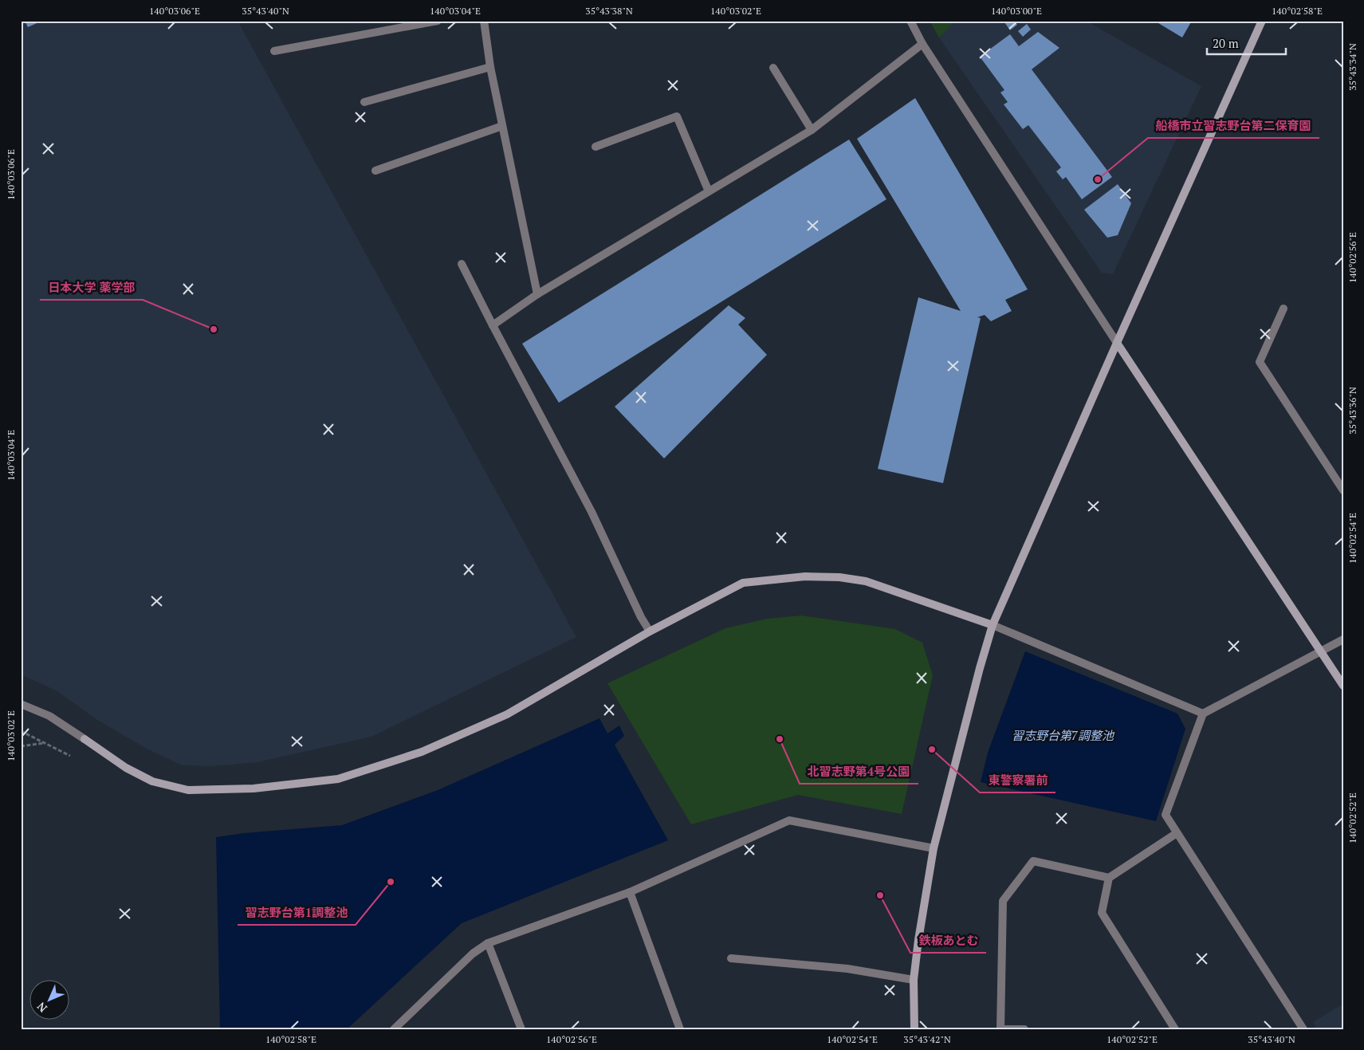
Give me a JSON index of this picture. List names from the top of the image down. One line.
{"water":["習志野台第7調整池"],"places":["船橋市立習志野台第二保育園","日本大学 薬学部","北習志野第4号公園","東警察署前","習志野台第1調整池","鉄板あとむ"],"scale_bar":"20 m","north":"bottom left","coordinates":["140°03'06\"E","35°43'40\"N","140°03'04\"E","35°43'38\"N","140°03'02\"E","140°03'00\"E","140°02'58\"E","35°43'34\"N","140°02'56\"E","35°43'36\"N","140°02'54\"E","140°02'52\"E","35°43'42\"N"]}
